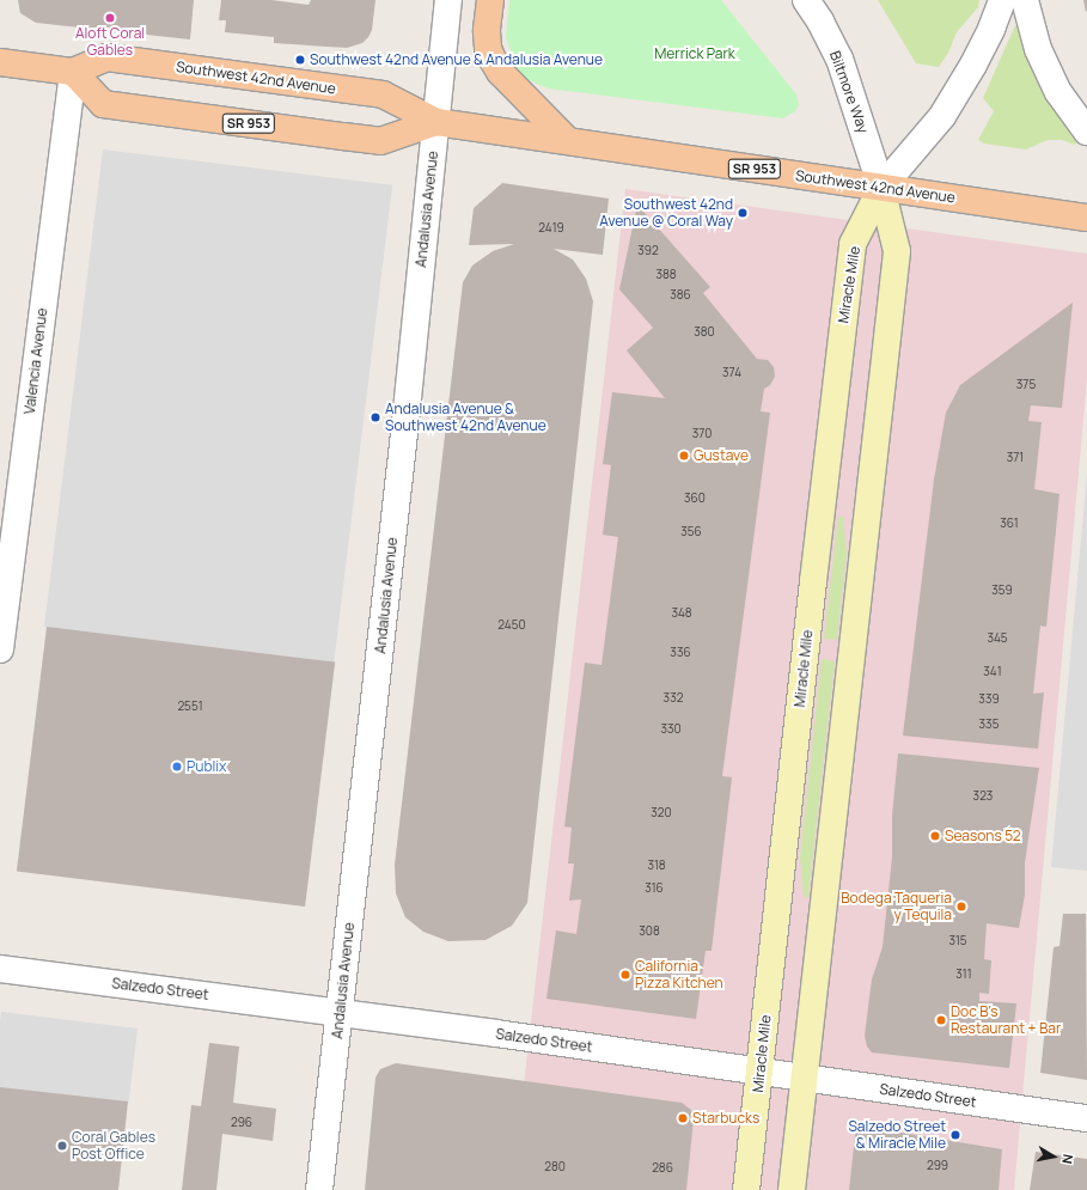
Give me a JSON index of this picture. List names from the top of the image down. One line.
{"streets":{"main road":["Southwest 42nd Avenue","SR 953","Miracle Mile"],"street":["Biltmore Way","Andalusia Avenue","Valencia Avenue","Salzedo Street"]},"crossings":[["Southwest 42nd Avenue","Biltmore Way"],["Southwest 42nd Avenue","Andalusia Avenue"],["Southwest 42nd Avenue","Miracle Mile"],["Southwest 42nd Avenue","Valencia Avenue"],["Biltmore Way","Miracle Mile"],["Andalusia Avenue","Salzedo Street"],["Miracle Mile","Salzedo Street"]],"parks":["Merrick Park"],"places":["Aloft Coral Gables","Southwest 42nd Avenue & Andalusia Avenue","Southwest 42nd Avenue @ Coral Way","Andalusia Avenue & Southwest 42nd Avenue","Gustave","Publix","Seasons 52","Bodega Taqueria y Tequila","California Pizza Kitchen","Doc B's Restaurant + Bar","Starbucks","Salzedo Street & Miracle Mile","Coral Gables Post Office"],"house_numbers":["2419","392","388","386","380","374","375","370","371","360","361","356","359","348","2450","345","336","341","332","339","2551","335","330","323","320","318","316","308","315","311","296","299","280","286"],"north":"right"}
